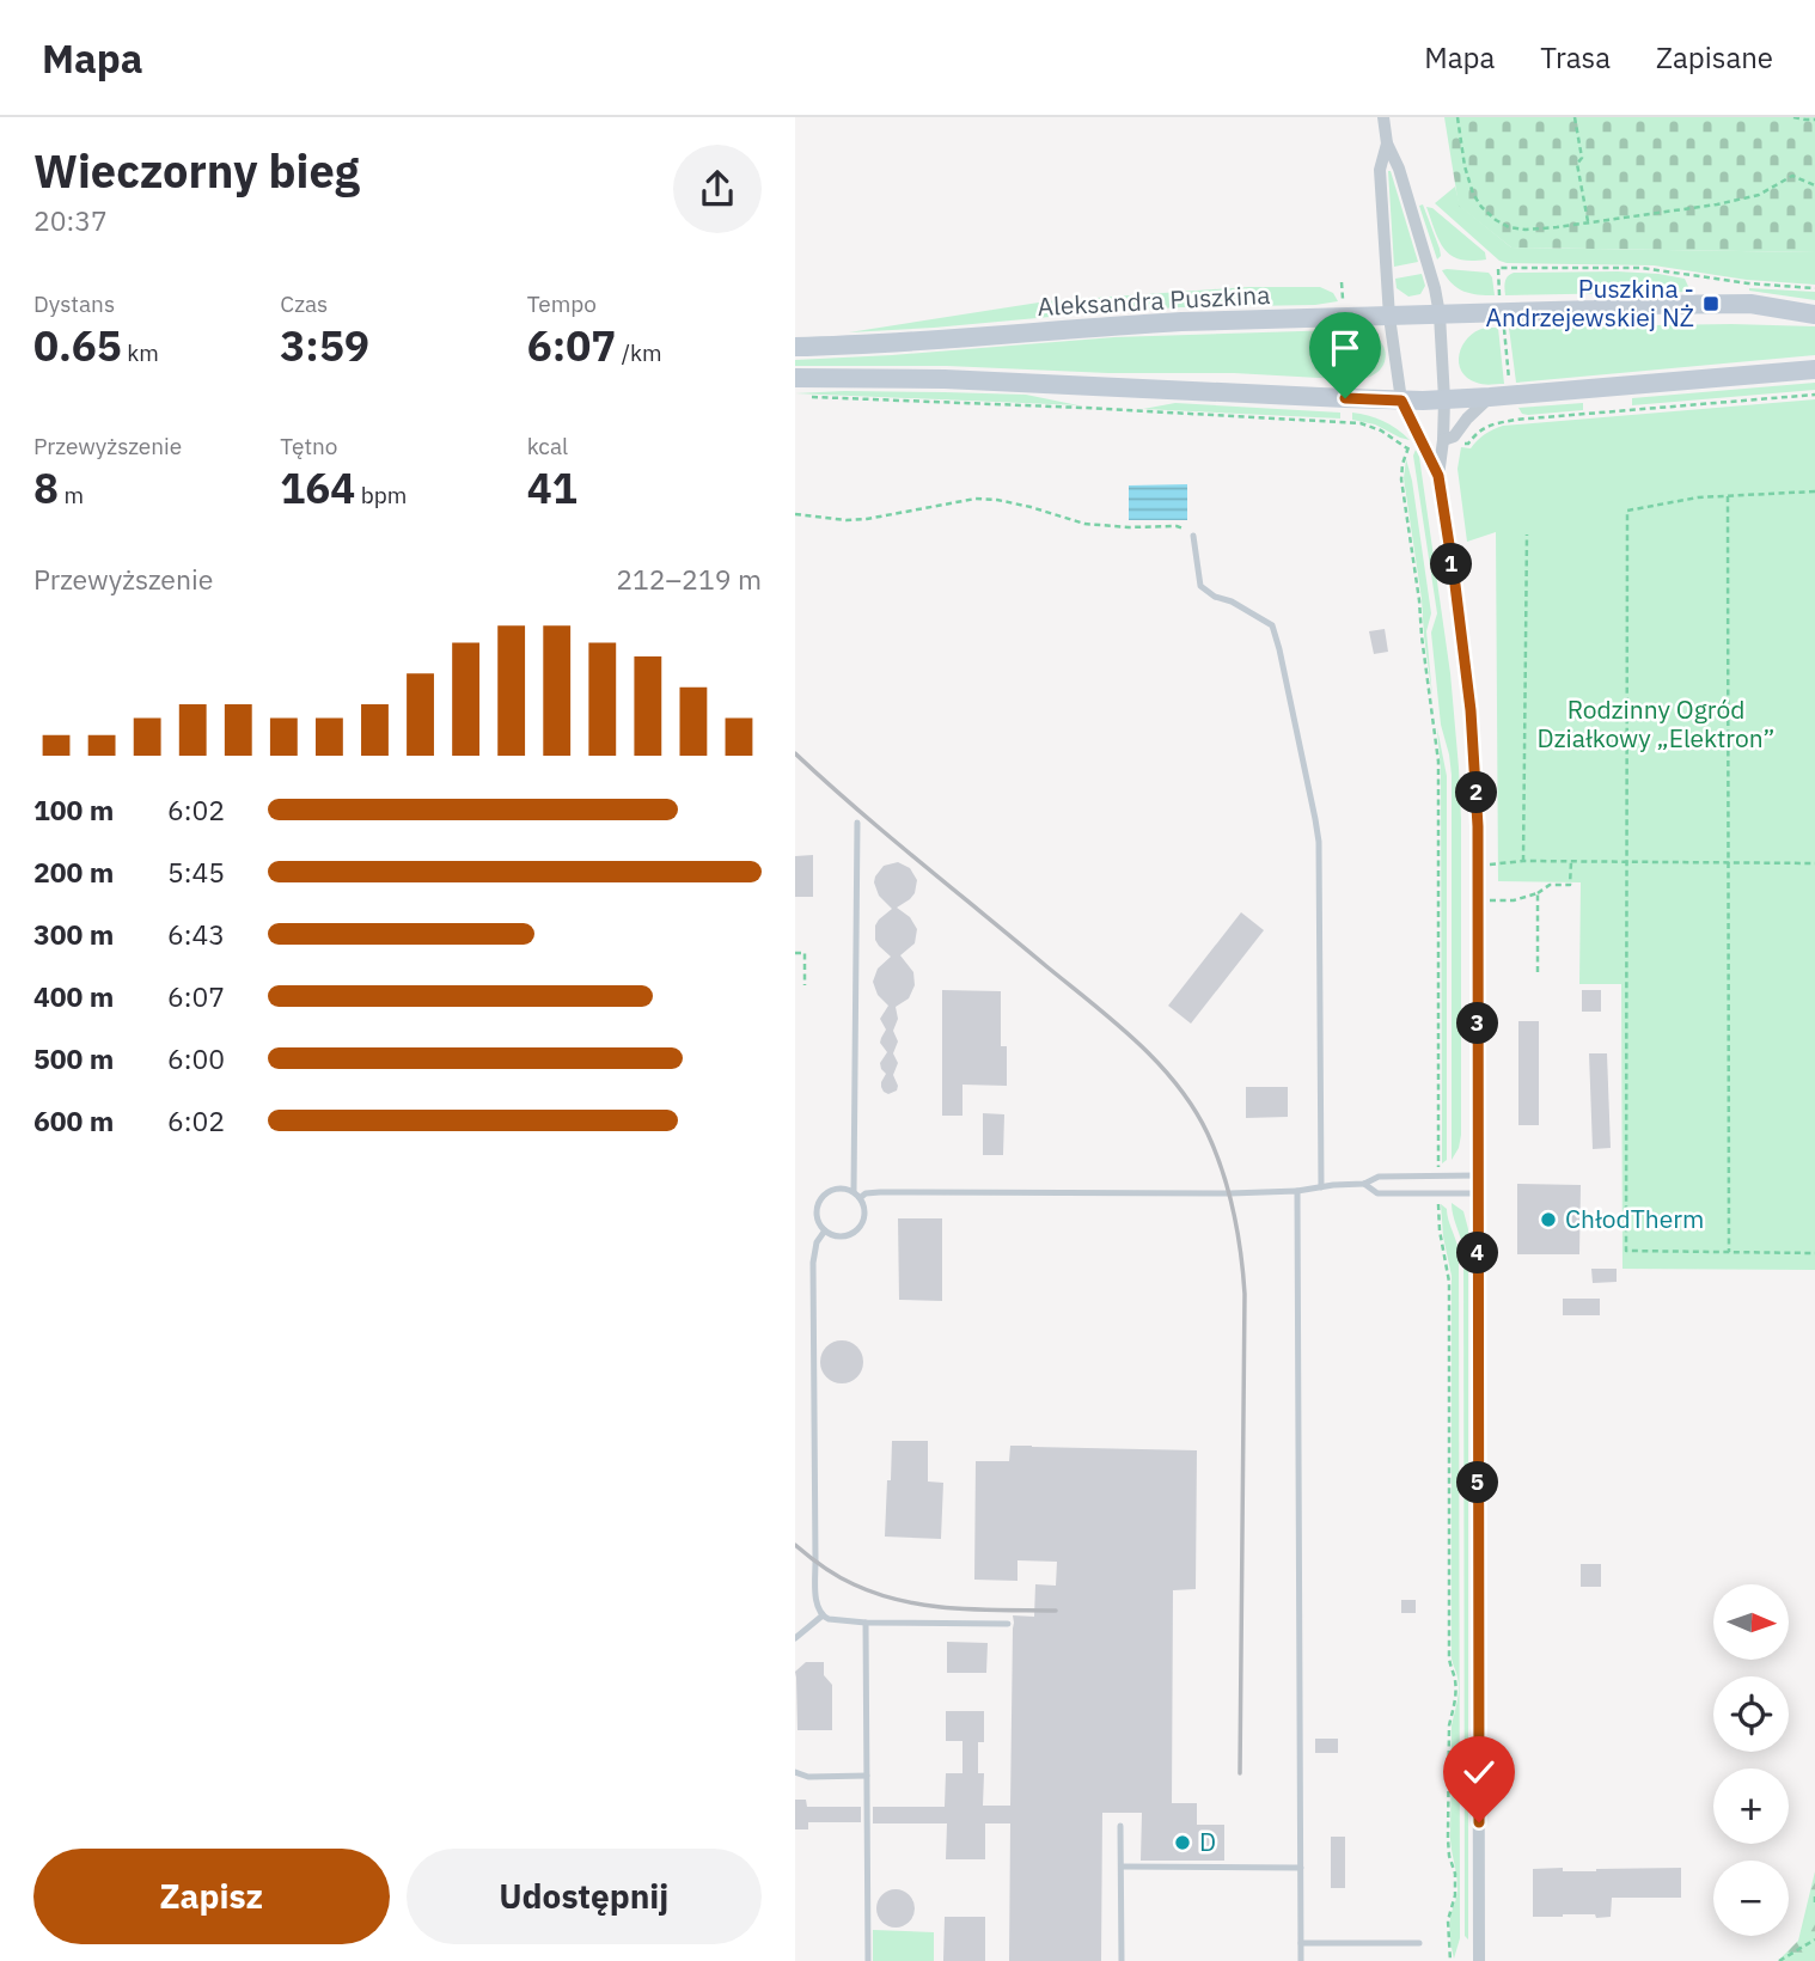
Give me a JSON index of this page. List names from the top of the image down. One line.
{"streets":{"main road":["Aleksandra Puszkina"]},"parks":["Rodzinny Ogród Działkowy „Elektron”"],"places":{"transit":["Puszkina - Andrzejewskiej NŻ"],"other":["ChłodTherm","D"]},"north":"right","page":{"header":"Mapa","nav":["Mapa","Trasa","Zapisane"],"heading":["Wieczorny bieg","20:37"],"stats":[["Dystans","0.65 km"],["Czas","3:59"],["Tempo","6:07 /km"],["Przewyższenie","8 m"],["Tętno","164 bpm"],["kcal","41"]],"pins":["1","2","3","4","5"],"chart":["Przewyższenie","212–219 m"],"list":[{"name":"100 m","note":"6:02"},{"name":"200 m","note":"5:45"},{"name":"300 m","note":"6:43"},{"name":"400 m","note":"6:07"},{"name":"500 m","note":"6:00"},{"name":"600 m","note":"6:02"}],"map_buttons":["+","−"],"buttons":["Zapisz","Udostępnij"]}}
